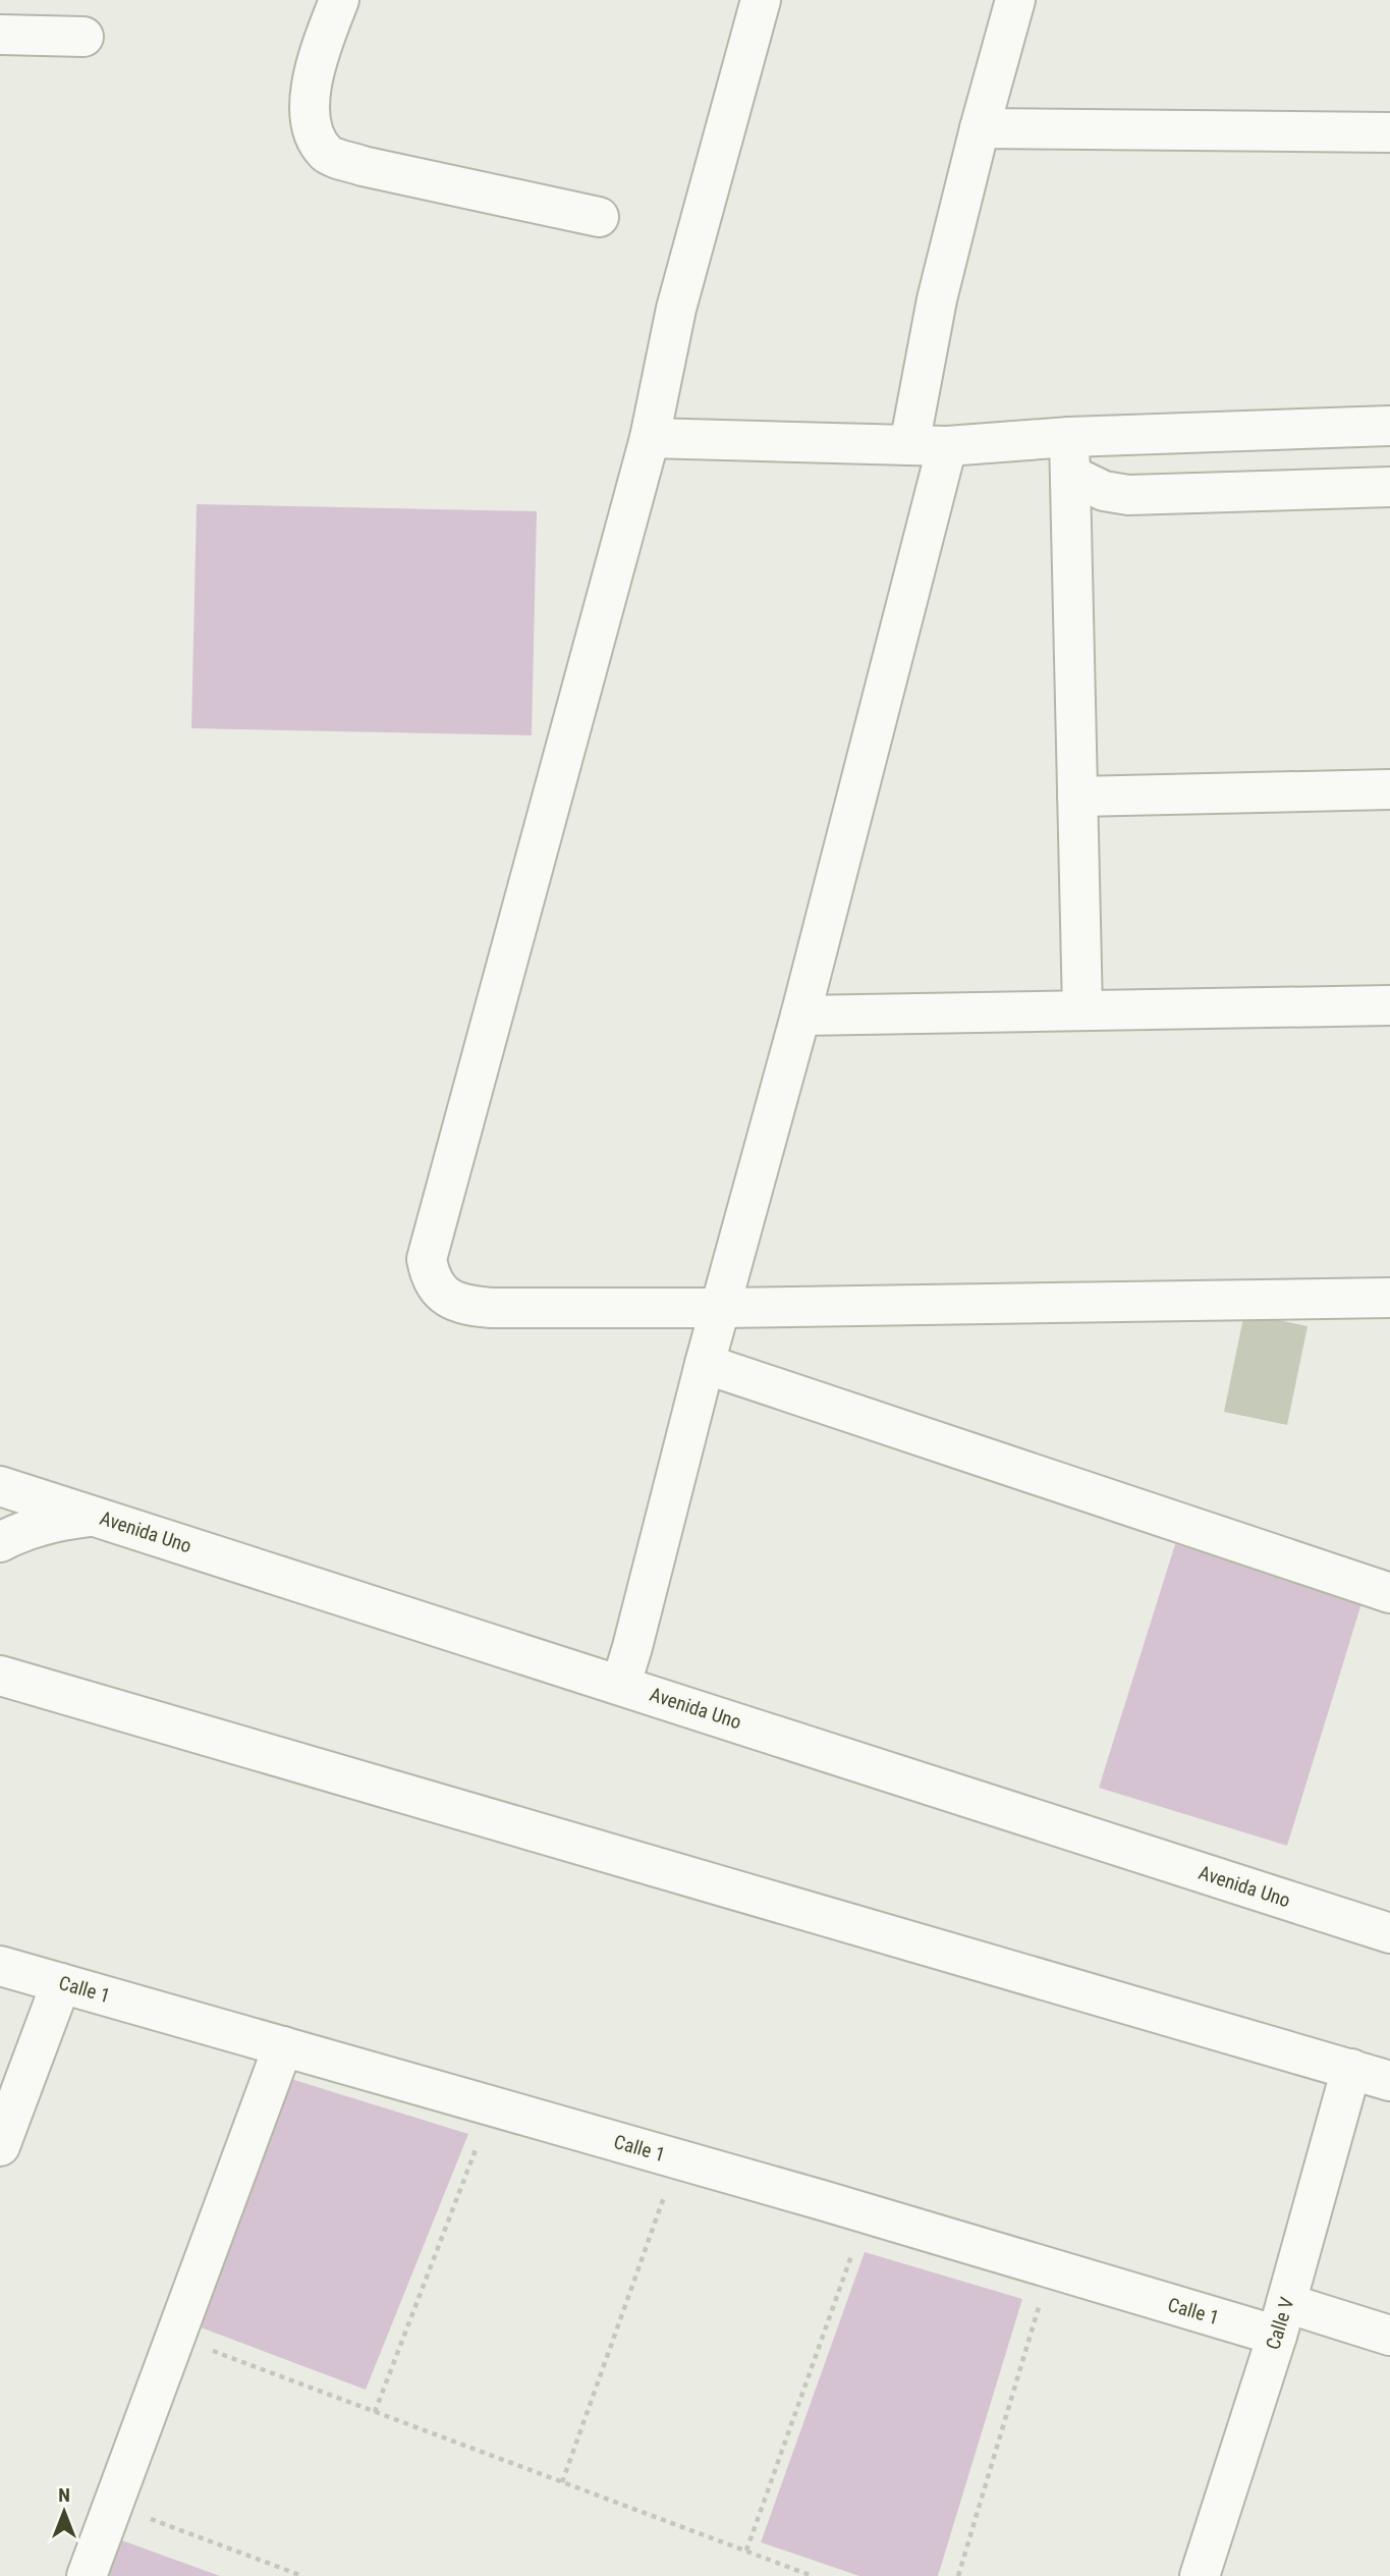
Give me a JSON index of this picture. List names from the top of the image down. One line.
{"streets":{"street":["Avenida Uno","Calle 1","Calle V"]},"crossings":[["Calle 1","Calle V"]],"north":"top"}
